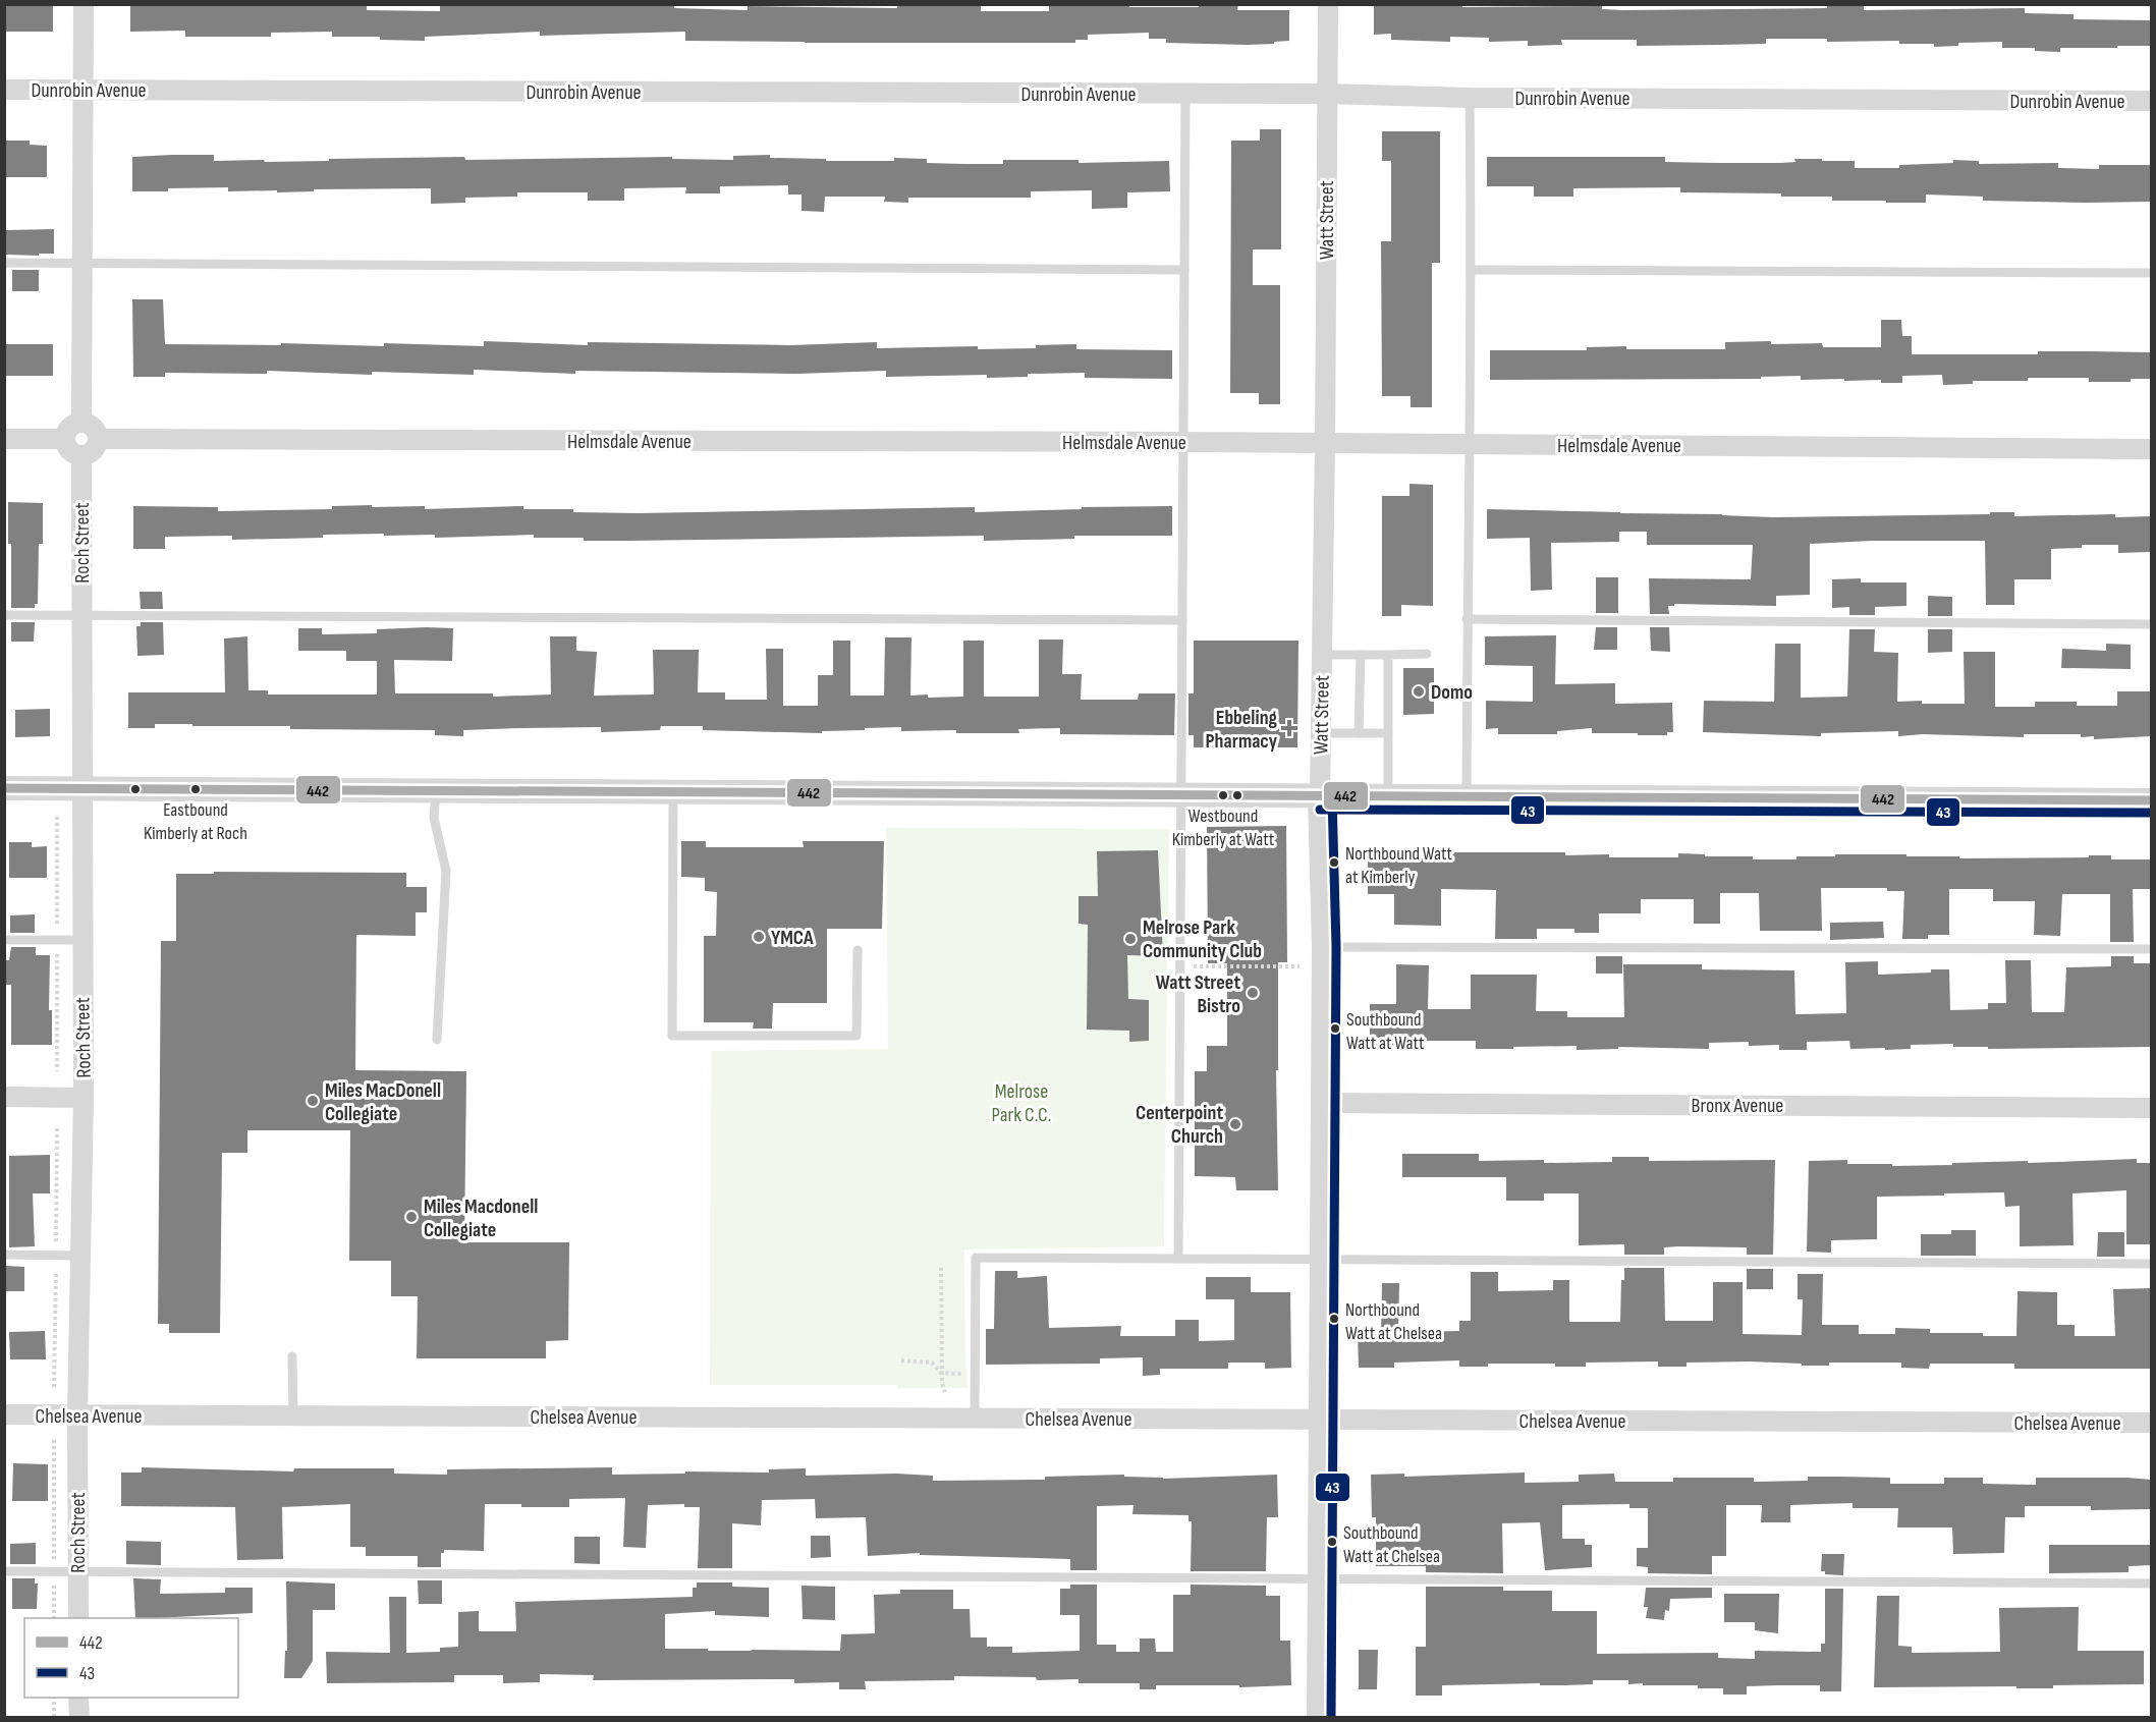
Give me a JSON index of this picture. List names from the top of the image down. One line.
{"streets":{"street":["Dunrobin Avenue","Watt Street","Helmsdale Avenue","Roch Street","Bronx Avenue","Chelsea Avenue"]},"crossings":[["Dunrobin Avenue","Watt Street"],["Watt Street","Helmsdale Avenue"],["Watt Street","Bronx Avenue"],["Watt Street","Chelsea Avenue"],["Helmsdale Avenue","Roch Street"],["Roch Street","Chelsea Avenue"]],"parks":["Melrose Park C.C."],"places":{"other":["Domo","Eastbound Kimberly at Roch","Westbound Kimberly at Watt","Northbound Watt at Kimberly","YMCA","Melrose Park Community Club","Watt Street Bistro","Southbound Watt at Watt","Miles MacDonell Collegiate","Centerpoint Church","Miles Macdonell Collegiate","Northbound Watt at Chelsea","Southbound Watt at Chelsea"],"health":["Ebbeling Pharmacy"]},"lines":["transit line 442","transit line 43"],"legend":["442","43"]}
